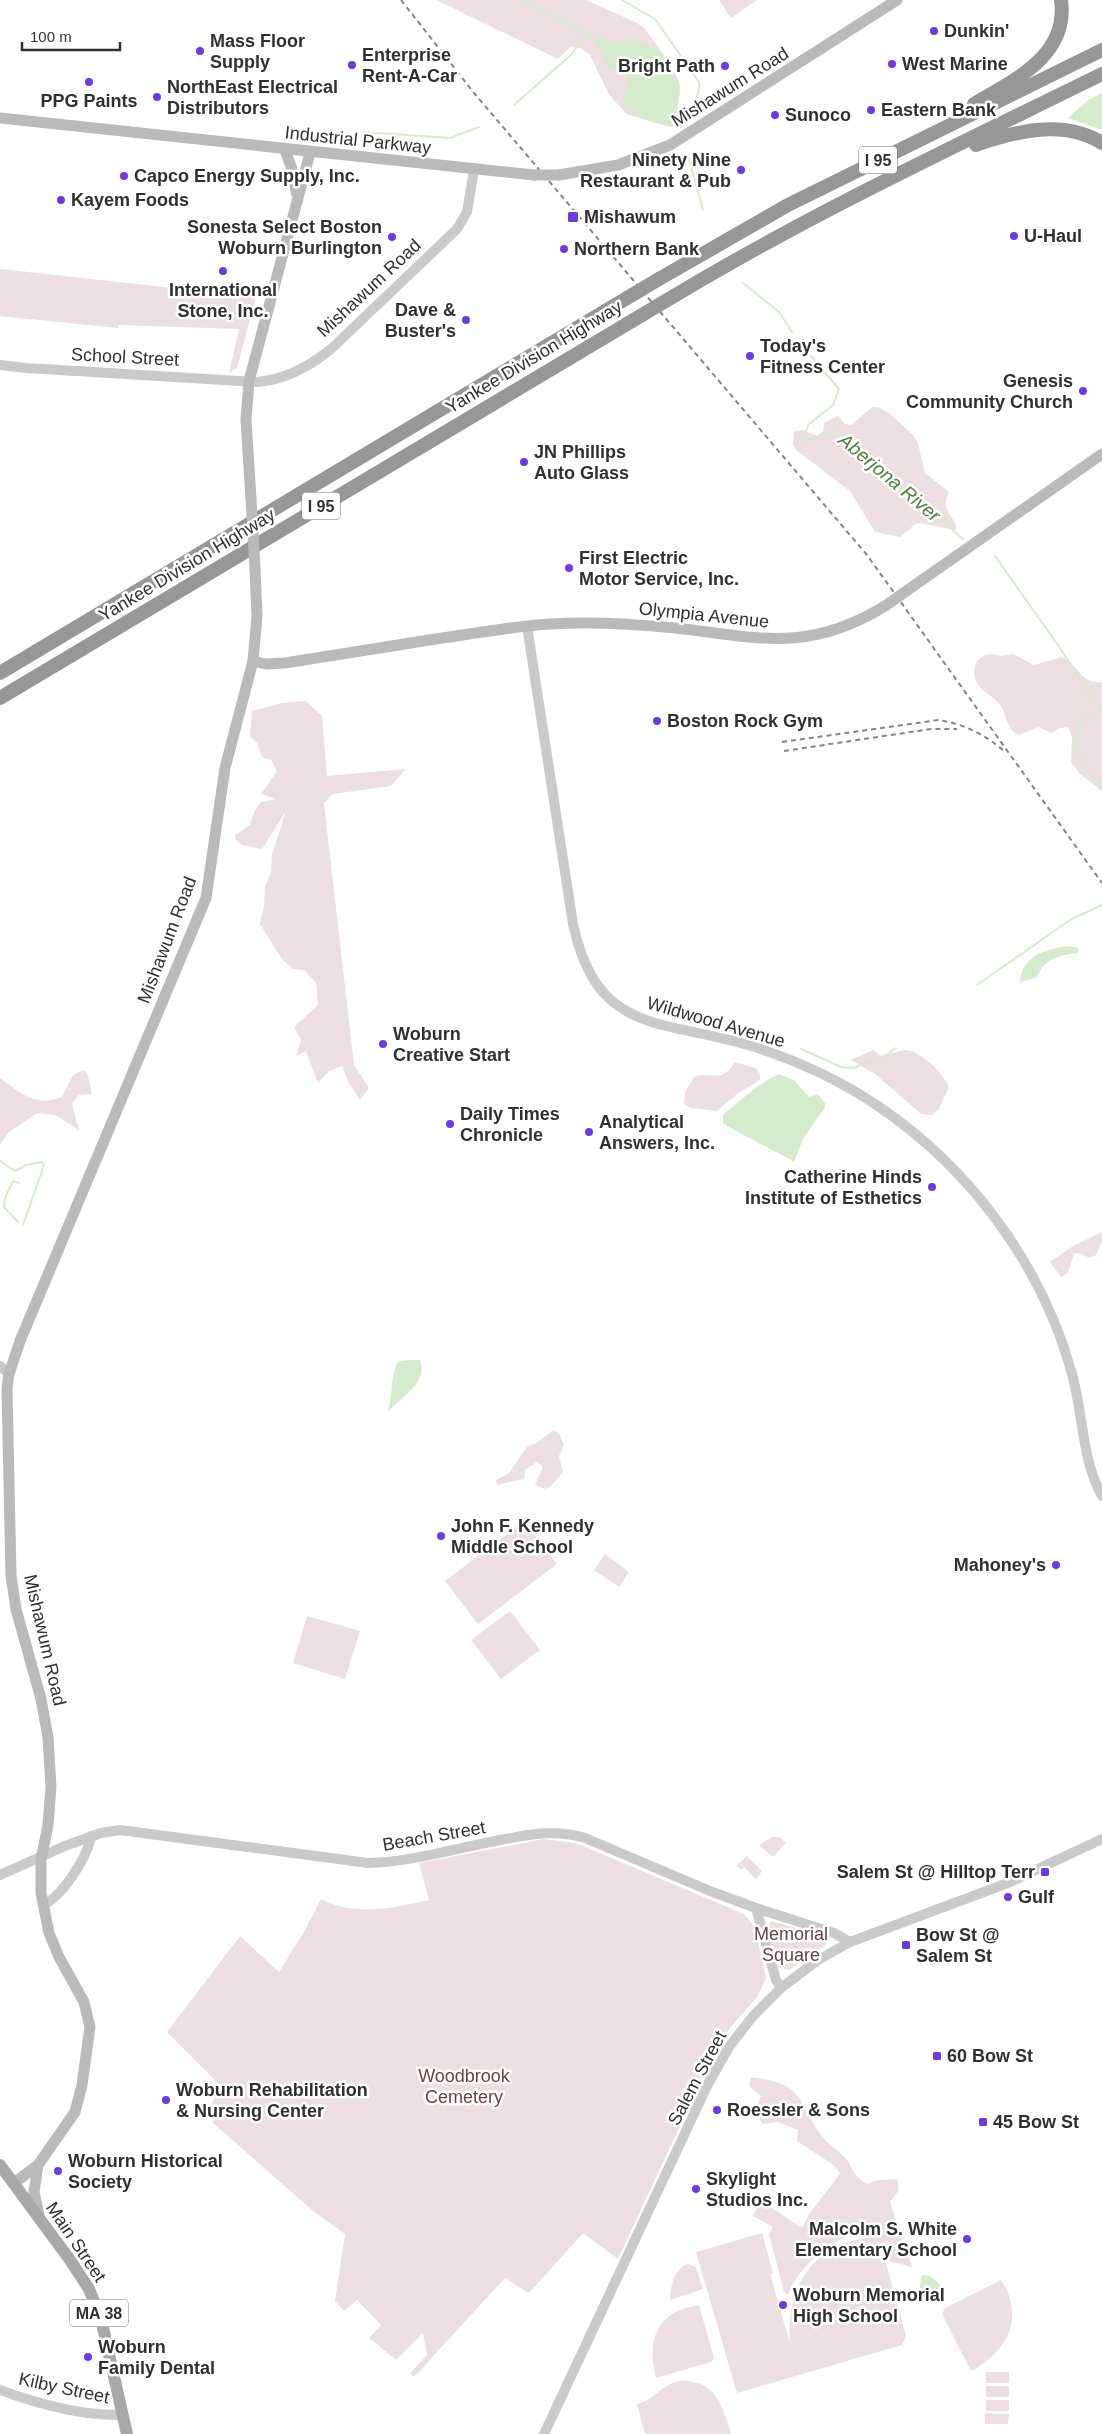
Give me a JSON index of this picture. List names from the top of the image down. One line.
{"streets":{"highway":["I 95","Yankee Division Highway"],"main road":["Mishawum Road","Industrial Parkway","Olympia Avenue","Main Street","MA 38"],"street":["School Street","Wildwood Avenue","Beach Street","Salem Street","Kilby Street"]},"crossings":[["Mishawum Road","Industrial Parkway"],["Mishawum Road","School Street"],["Mishawum Road","Olympia Avenue"],["Mishawum Road","Beach Street"],["Mishawum Road","Main Street"],["Olympia Avenue","Wildwood Avenue"],["Beach Street","Salem Street"],["Main Street","Kilby Street"]],"water":["Aberjona River"],"parks":["Memorial Square","Woodbrook Cemetery"],"places":{"other":["Dunkin'","Mass Floor Supply","West Marine","Enterprise Rent-A-Car","Bright Path","PPG Paints","NorthEast Electrical Distributors","Eastern Bank","Sunoco","Ninety Nine Restaurant & Pub","Capco Energy Supply, Inc.","Kayem Foods","U-Haul","Sonesta Select Boston Woburn Burlington","Northern Bank","International Stone, Inc.","Dave & Buster's","Today's Fitness Center","Genesis Community Church","JN Phillips Auto Glass","First Electric Motor Service, Inc.","Boston Rock Gym","Woburn Creative Start","Daily Times Chronicle","Analytical Answers, Inc.","Catherine Hinds Institute of Esthetics","John F. Kennedy Middle School","Mahoney's","Gulf","Woburn Rehabilitation & Nursing Center","Roessler & Sons","Woburn Historical Society","Skylight Studios Inc.","Malcolm S. White Elementary School","Woburn Memorial High School","Woburn Family Dental"],"transit":["Mishawum","Salem St @ Hilltop Terr","Bow St @ Salem St","60 Bow St","45 Bow St"]},"scale_bar":"100 m"}
